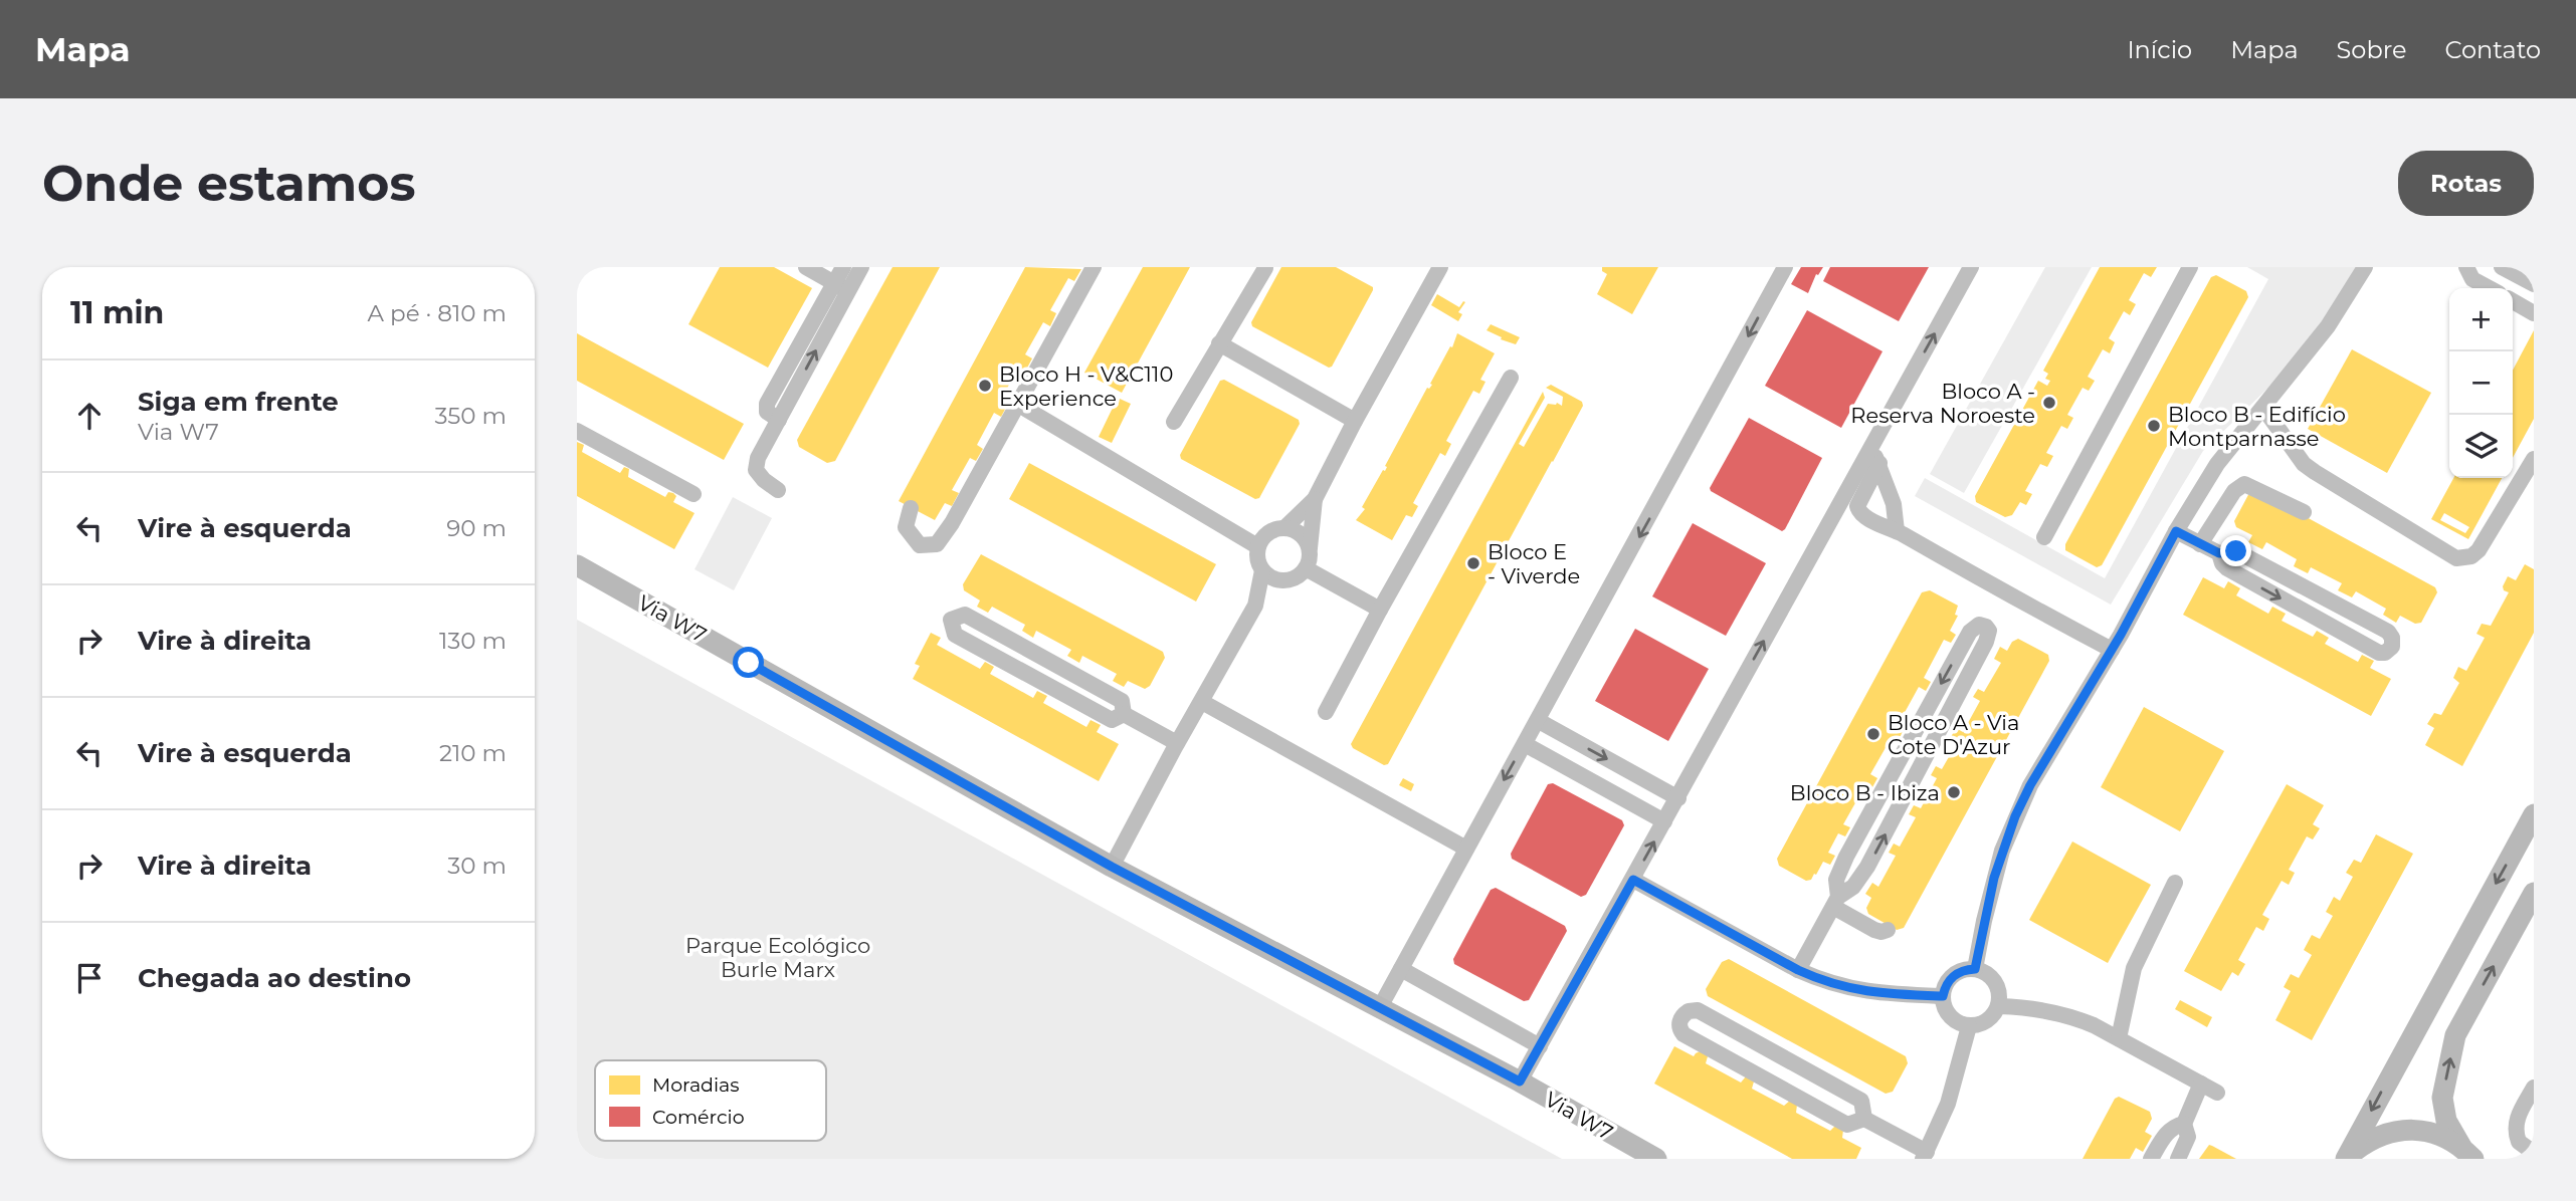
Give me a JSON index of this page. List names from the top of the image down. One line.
{"streets":{"main road":["Via W7"]},"parks":["Parque Ecológico Burle Marx"],"places":["Bloco H - V&C110 Experience","Bloco A - Reserva Noroeste","Bloco B - Edifício Montparnasse","Bloco E - Viverde","Bloco A - Via Cote D'Azur","Bloco B - Ibiza"],"legend":["Moradias","Comércio"],"page":{"header":"Mapa","nav":["Início","Mapa","Sobre","Contato"],"buttons":"Rotas","title":"Onde estamos","heading":["11 min","A pé · 810 m"],"map_buttons":["+","−"],"list":[["Siga em frente","Via W7","350 m"],["Vire à esquerda","90 m"],["Vire à direita","130 m"],["Vire à esquerda","210 m"],["Vire à direita","30 m"],"Chegada ao destino"]}}
